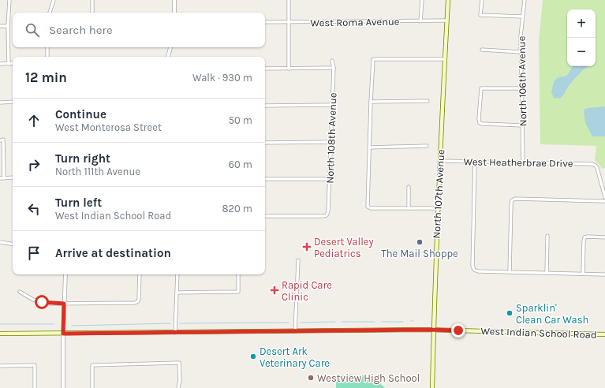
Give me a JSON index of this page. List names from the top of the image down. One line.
{"streets":{"main road":["North 107th Avenue","West Indian School Road"],"street":["West Roma Avenue","North 106th Avenue","North 108th Avenue","West Heatherbrae Drive"]},"crossings":[["West Roma Avenue","North 107th Avenue"],["North 106th Avenue","West Heatherbrae Drive"],["West Heatherbrae Drive","North 107th Avenue"],["North 107th Avenue","West Indian School Road"]],"places":{"other":["The Mail Shoppe","Sparklin' Clean Car Wash","Desert Ark Veterinary Care","Westview High School"],"health":["Desert Valley Pediatrics","Rapid Care Clinic"]},"page":{"map_buttons":["+","−"],"search":"Search here","heading":["12 min","Walk · 930 m"],"list":[["Continue","West Monterosa Street","50 m"],["Turn right","North 111th Avenue","60 m"],["Turn left","West Indian School Road","820 m"],"Arrive at destination"]}}
